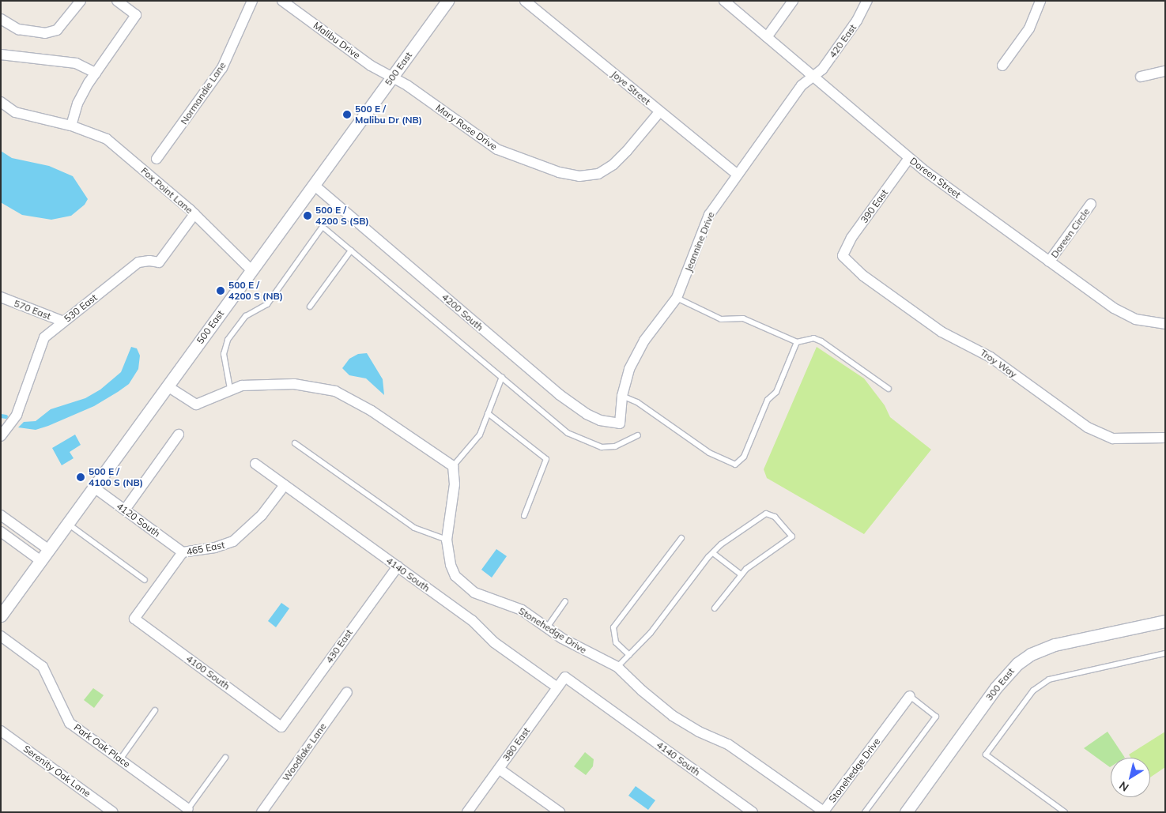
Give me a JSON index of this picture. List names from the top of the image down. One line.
{"streets":{"street":["Malibu Drive","420 East","500 East","Joye Street","Normandie Lane","Mary Rose Drive","Doreen Street","Fox Point Lane","390 East","Doreen Circle","Jeannine Drive","530 East","570 East","4200 South","Troy Way","4120 South","465 East","4140 South","Stonehedge Drive","430 East","4100 South","300 East","380 East","Park Oak Place","Woodlake Lane","Serenity Oak Lane"]},"crossings":[["Malibu Drive","500 East"],["Malibu Drive","Mary Rose Drive"],["420 East","Doreen Street"],["420 East","Jeannine Drive"],["500 East","Mary Rose Drive"],["500 East","Fox Point Lane"],["500 East","4200 South"],["500 East","4120 South"],["Joye Street","Mary Rose Drive"],["Joye Street","Jeannine Drive"],["Doreen Street","390 East"],["Doreen Street","Doreen Circle"],["Doreen Street","Jeannine Drive"],["Fox Point Lane","530 East"],["390 East","Troy Way"],["Jeannine Drive","4200 South"],["530 East","570 East"],["4120 South","465 East"],["465 East","4140 South"],["465 East","4100 South"],["4140 South","430 East"],["4140 South","380 East"],["430 East","4100 South"]],"places":["500 E / Malibu Dr (NB)","500 E / 4200 S (SB)","500 E / 4200 S (NB)","500 E / 4100 S (NB)"],"north":"bottom left"}
